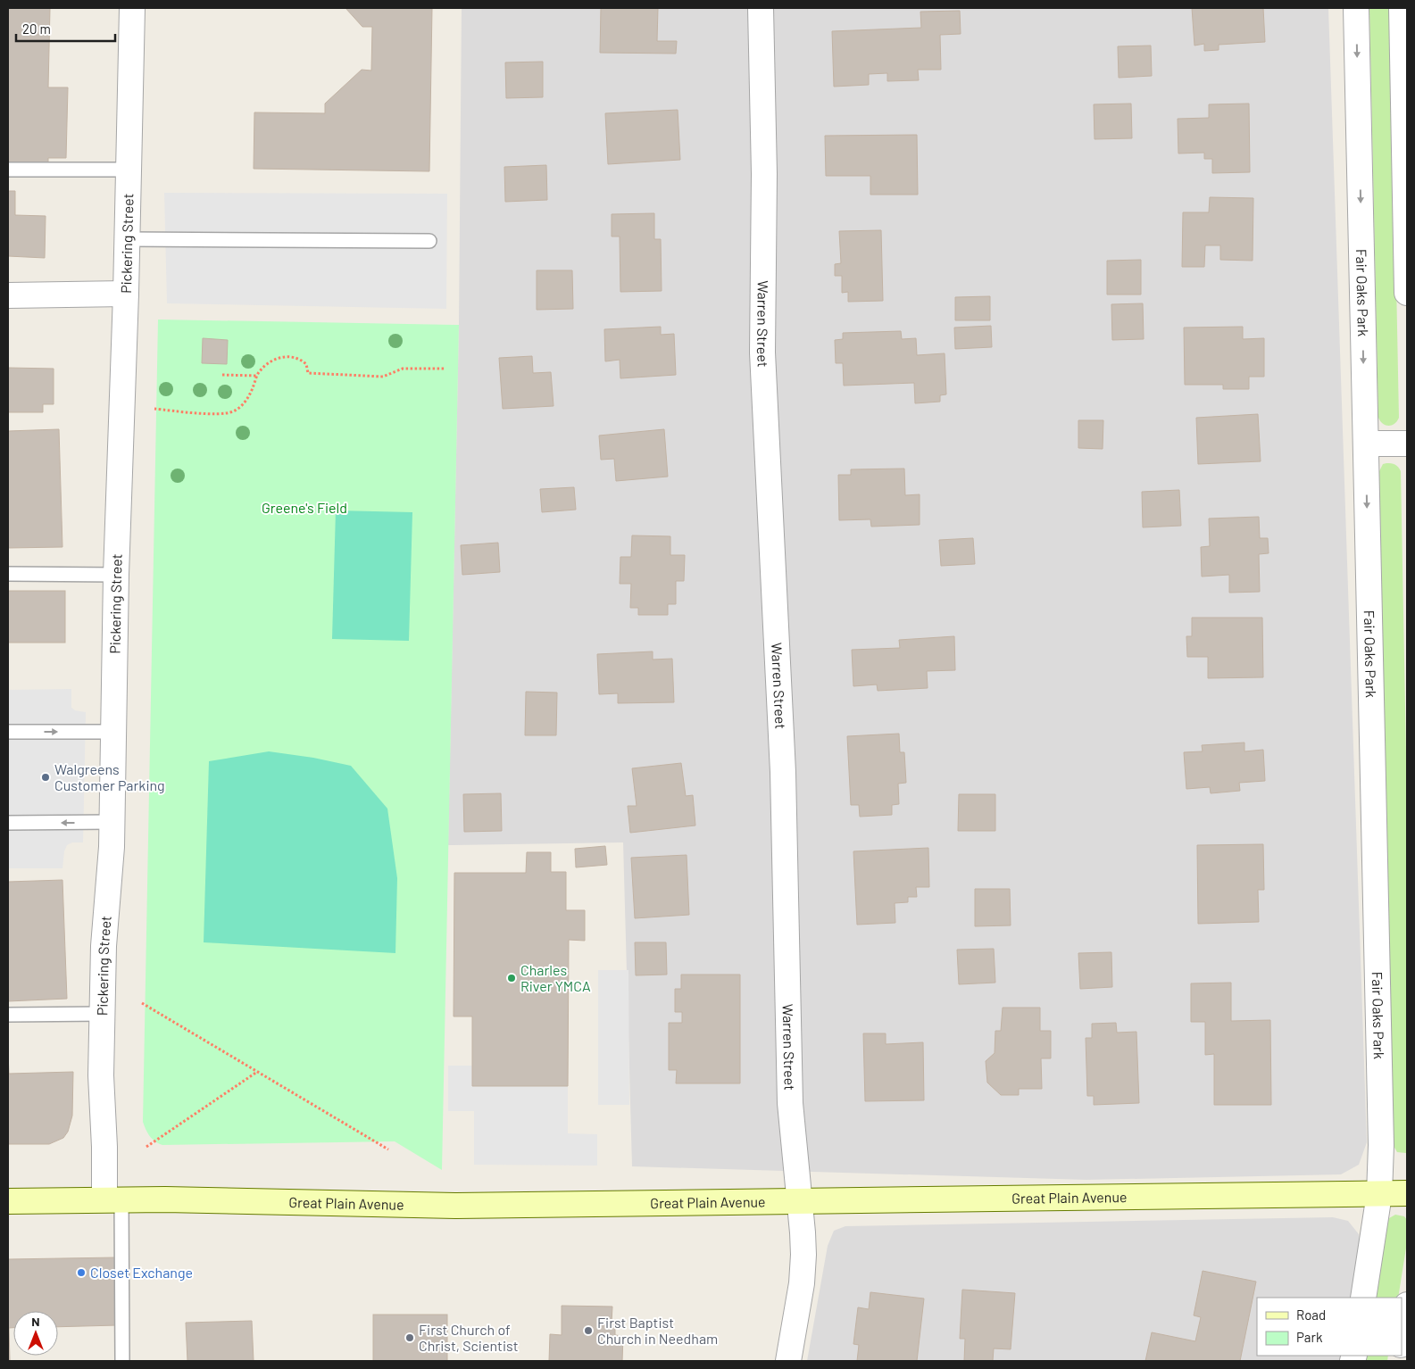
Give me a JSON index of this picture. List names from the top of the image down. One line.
{"streets":{"main road":["Great Plain Avenue"],"street":["Pickering Street","Fair Oaks Park","Warren Street"]},"crossings":[["Pickering Street","Great Plain Avenue"],["Fair Oaks Park","Great Plain Avenue"],["Warren Street","Great Plain Avenue"]],"one_way":["Fair Oaks Park"],"parks":["Greene's Field"],"places":["Walgreens Customer Parking","Charles River YMCA","Closet Exchange","First Baptist Church in Needham","First Church of Christ, Scientist"],"legend":["Road","Park"],"scale_bar":"20 m","north":"top"}
